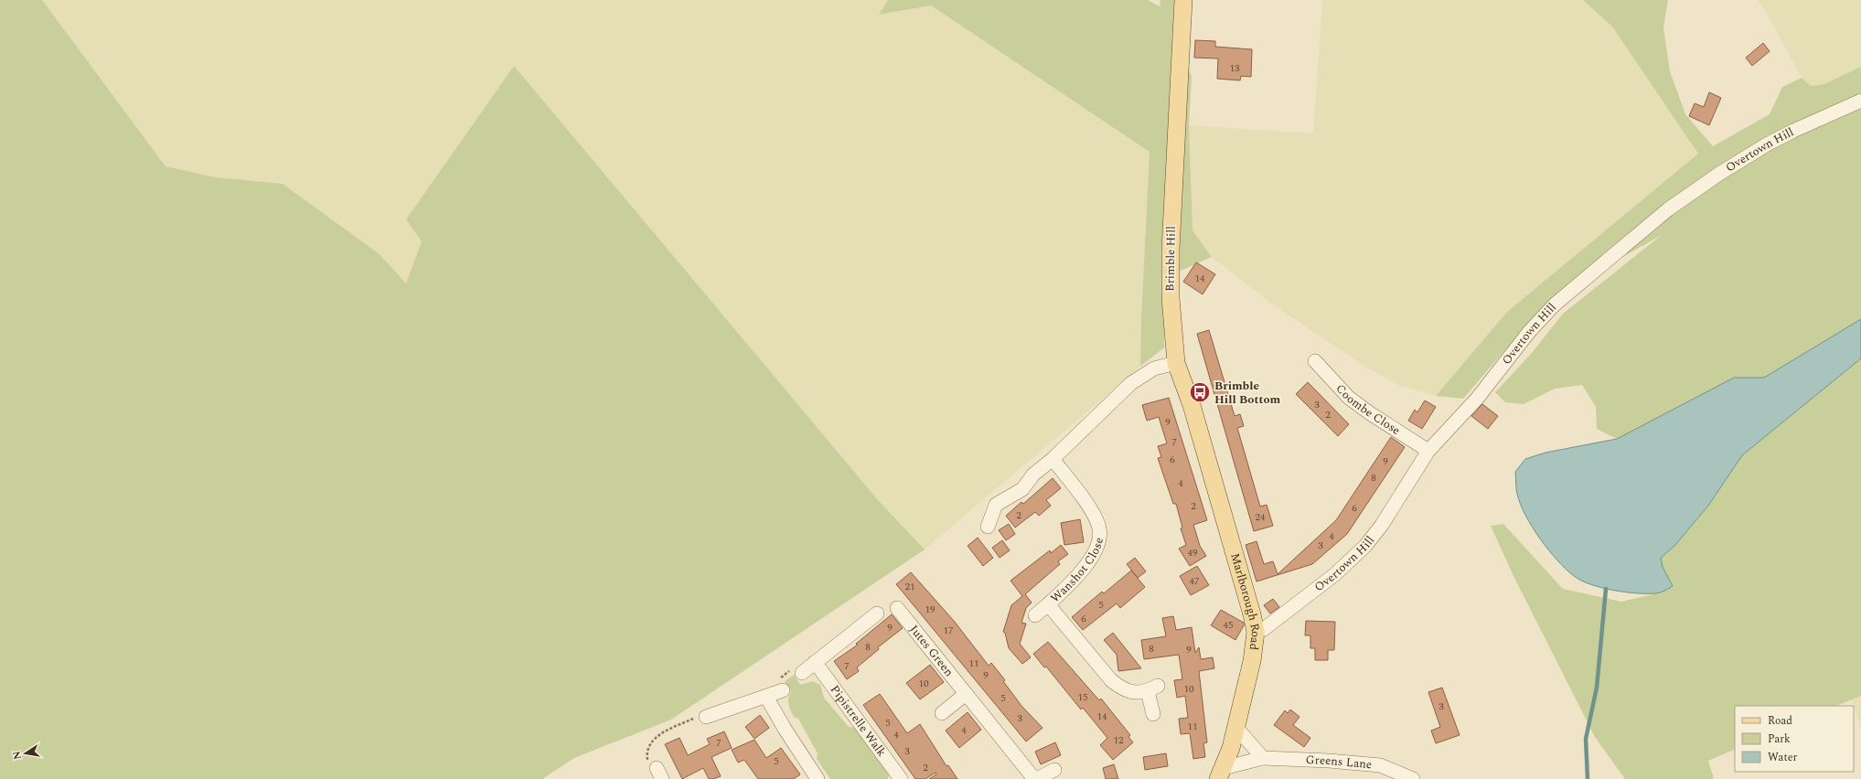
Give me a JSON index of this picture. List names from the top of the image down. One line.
{"streets":{"main road":["Brimble Hill","Marlborough Road"],"street":["Overtown Hill","Coombe Close","Wanshot Close","Jutes Green","Pipistrelle Walk","Greens Lane"]},"crossings":[["Overtown Hill","Coombe Close"],["Overtown Hill","Marlborough Road"],["Brimble Hill","Marlborough Road"],["Marlborough Road","Greens Lane"]],"places":{"bus stop":["Brimble Hill Bottom"]},"house_numbers":["13","14","3","2","9","7","6","9","8","4","2","6","2","24","4","3","49","47","21","5","19","6","45","9","17","8","8","9","11","7","9","10","10","15","5","3","14","3","5","11","4","4","12","7","3","5","2"],"legend":["Road","Park","Water"],"north":"left"}
